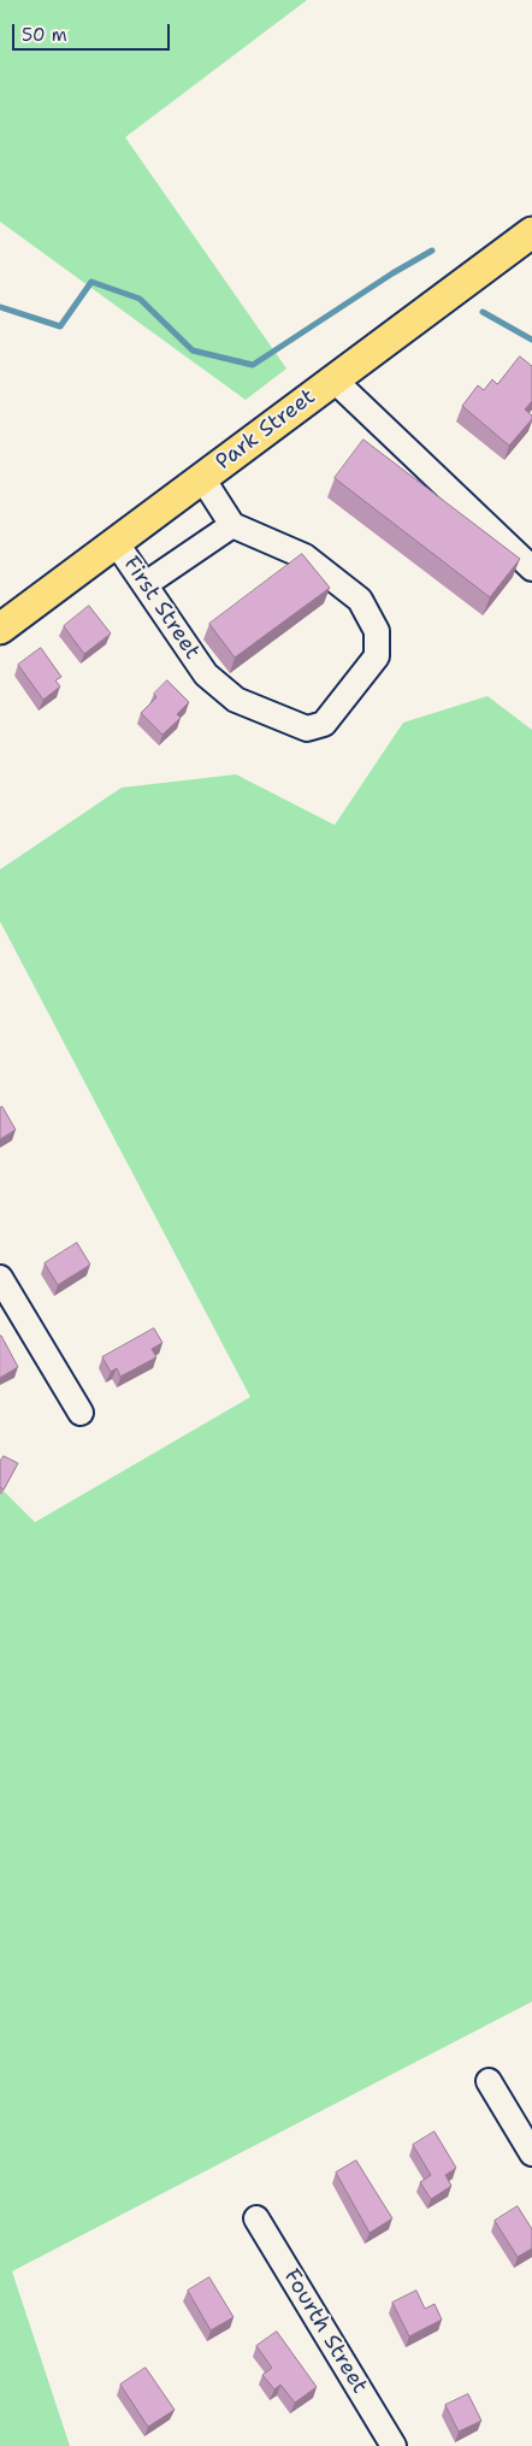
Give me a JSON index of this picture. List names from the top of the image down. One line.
{"streets":{"main road":["Park Street"],"street":["First Street","Fourth Street"]},"crossings":[["Park Street","First Street"]],"scale_bar":"50 m"}
